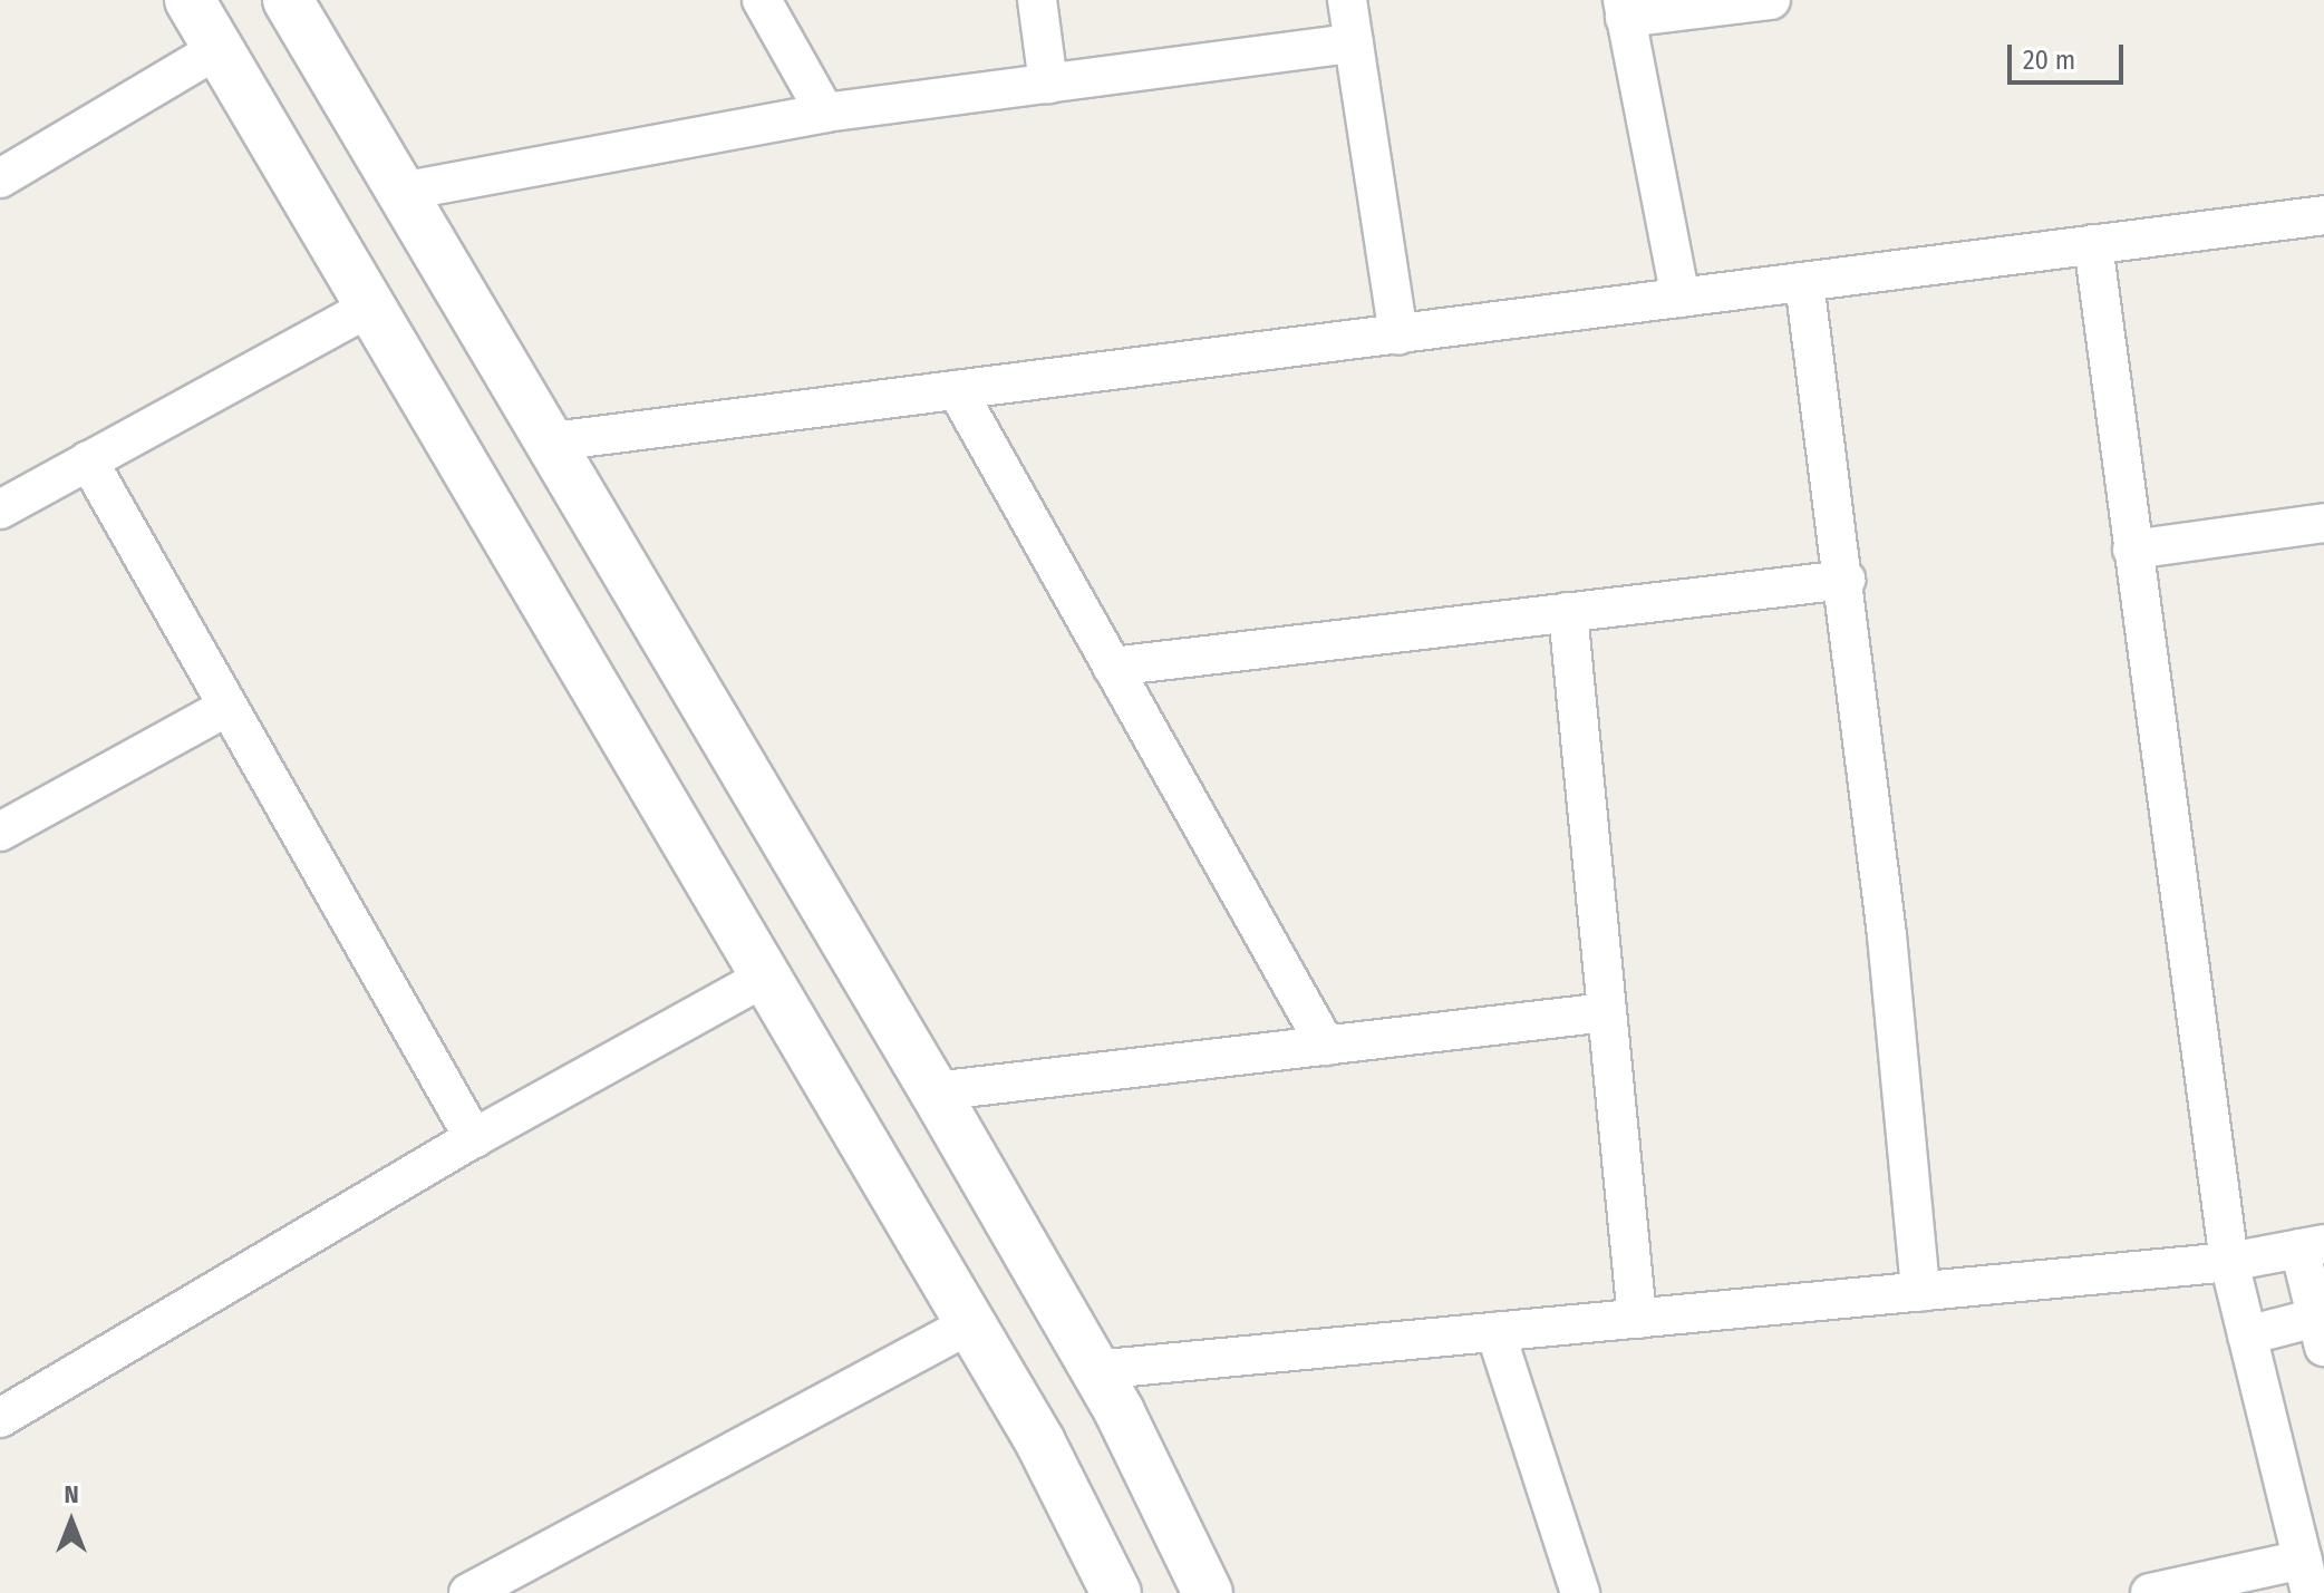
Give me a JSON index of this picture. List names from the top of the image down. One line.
{"scale_bar":"20 m","north":"top"}
